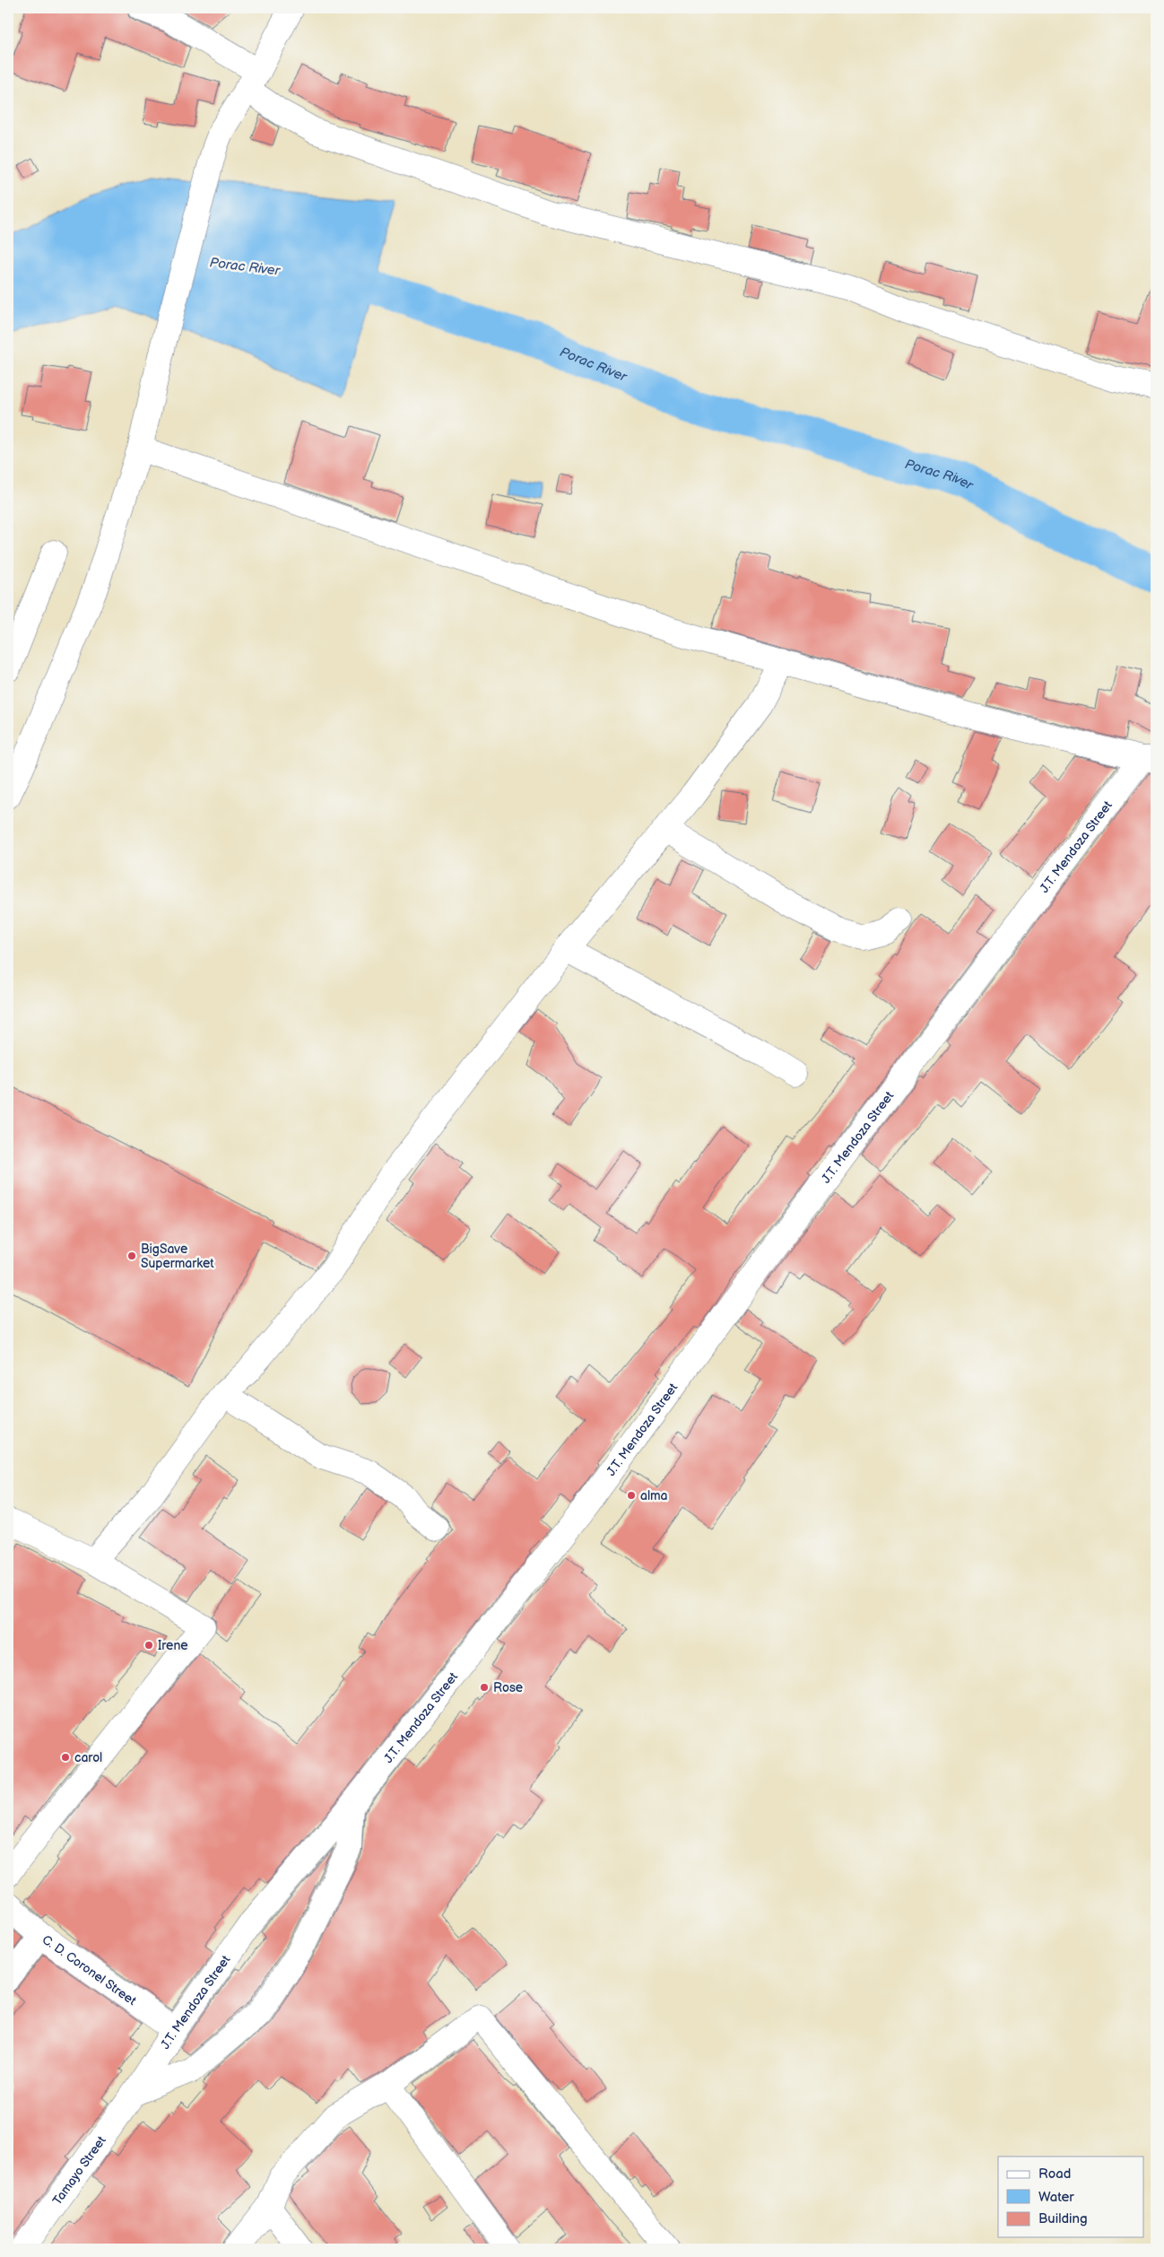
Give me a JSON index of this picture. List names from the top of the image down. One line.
{"streets":{"street":["J.T. Mendoza Street","C. D. Coronel Street","Tamayo Street"]},"crossings":[["J.T. Mendoza Street","C. D. Coronel Street"],["J.T. Mendoza Street","Tamayo Street"]],"water":["Porac River"],"places":["BigSave Supermarket","alma","Irene","Rose","carol"],"legend":["Road","Water","Building"]}
